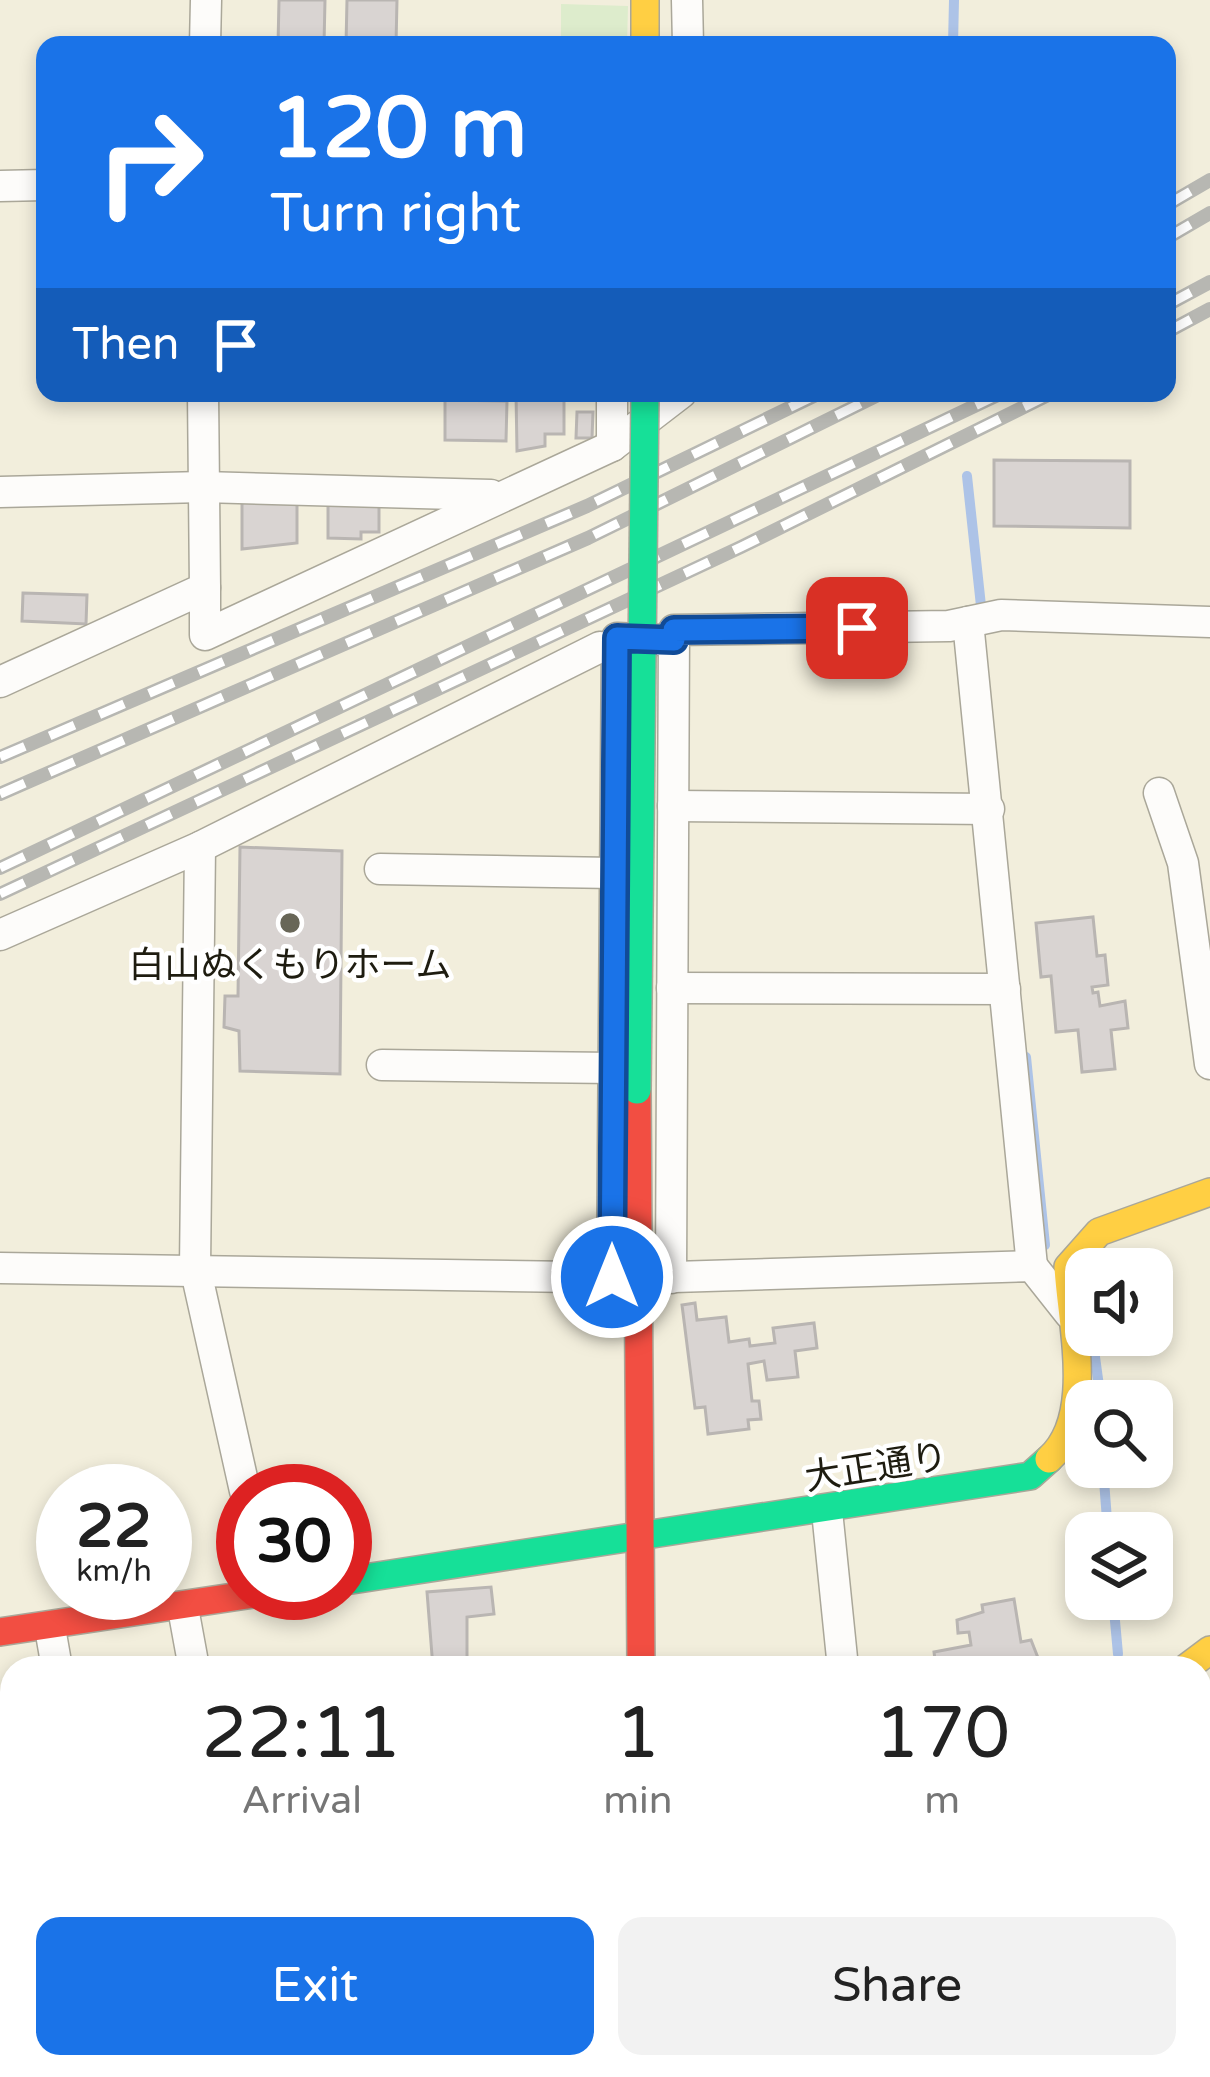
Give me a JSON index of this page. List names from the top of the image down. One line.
{"streets":{"street":["大正通り"]},"places":["白山ぬくもりホーム"],"page":{"turn":["120 m","Turn right"],"then":"Then","speed":"22 km/h","limit":"30","eta":["22:11","Arrival","1","min","170","m"],"buttons":["Exit","Share"]}}
